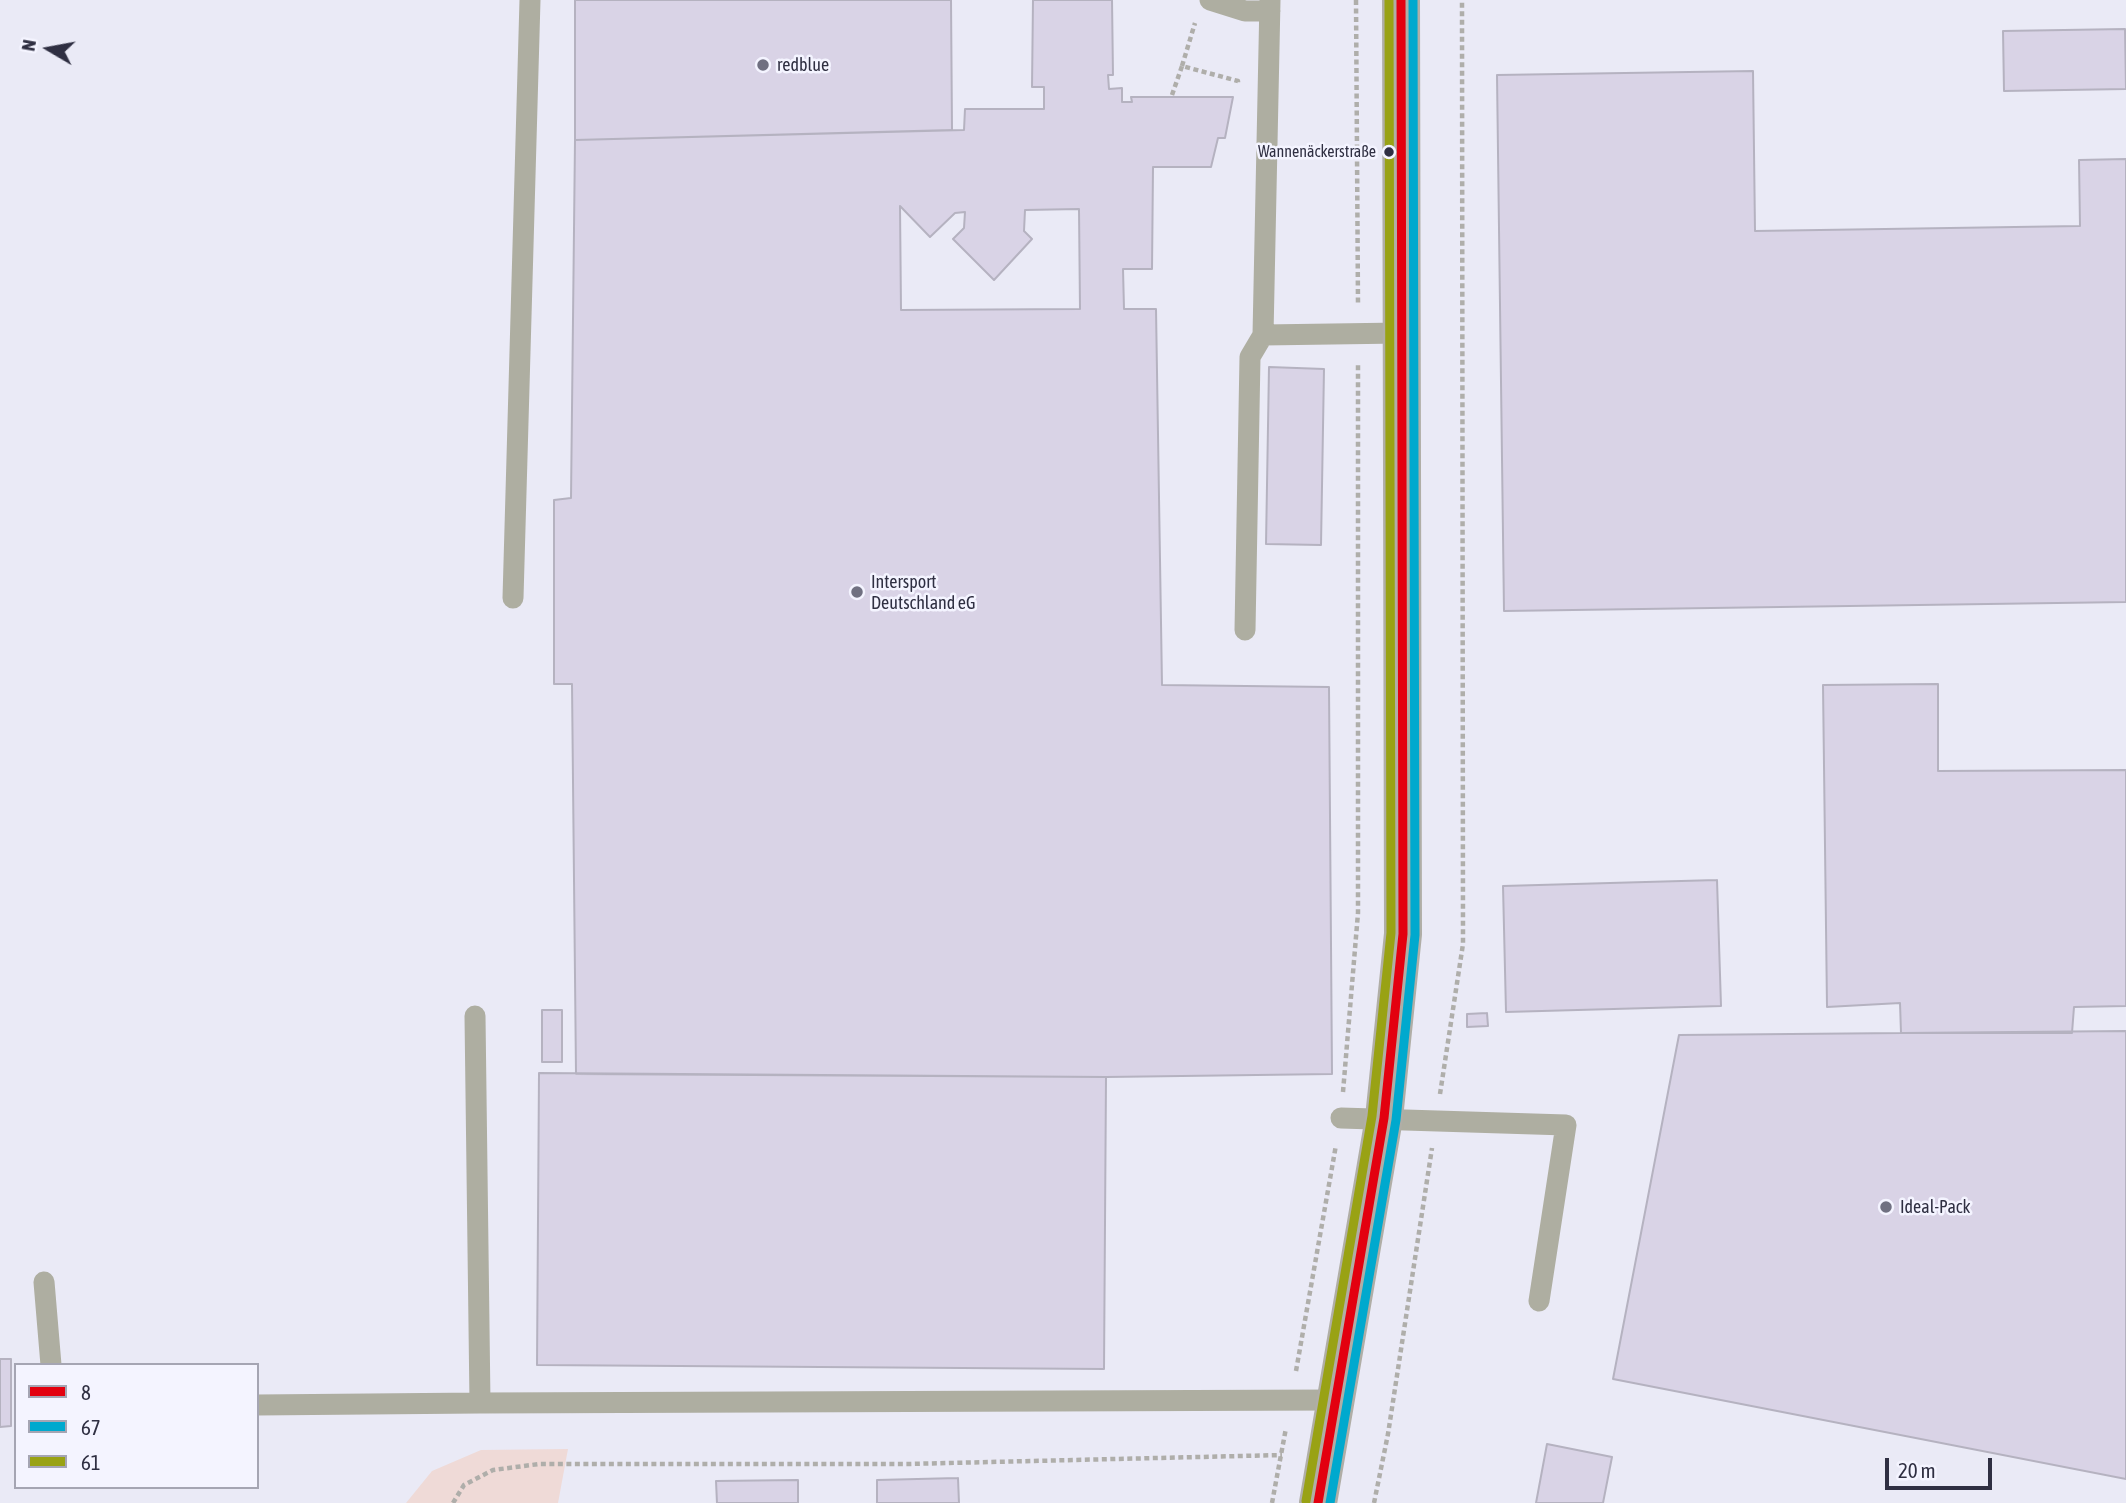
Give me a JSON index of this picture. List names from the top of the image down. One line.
{"places":["redblue","Wannenäckerstraße","Intersport Deutschland eG","Ideal-Pack"],"lines":["transit line 8","transit line 67","transit line 61"],"legend":["8","67","61"],"scale_bar":"20 m","north":"left"}
